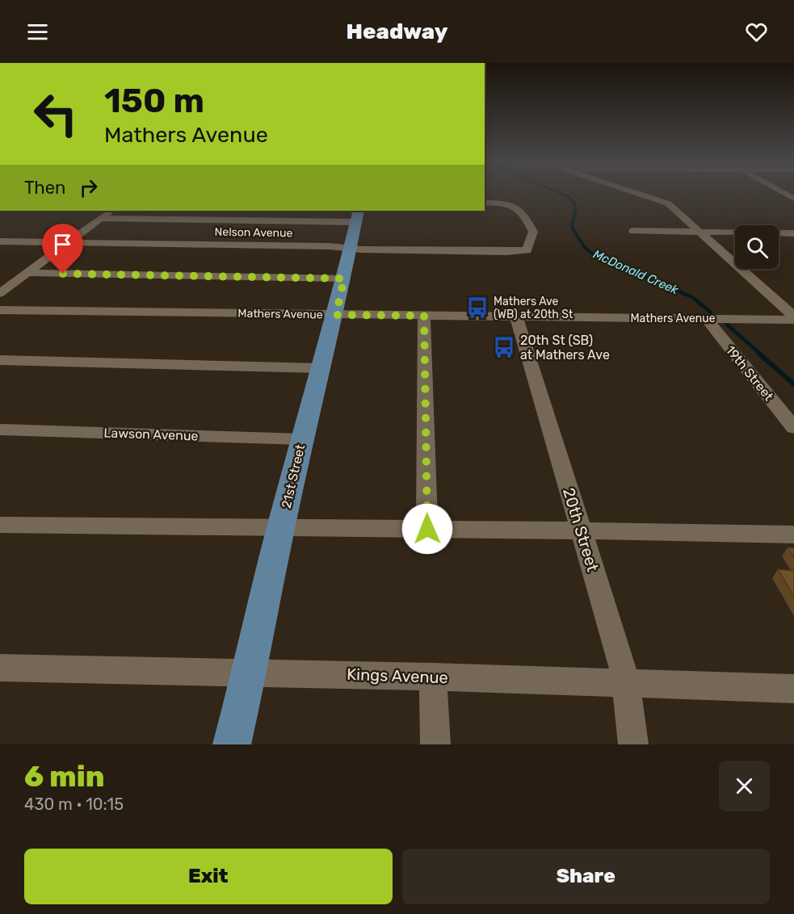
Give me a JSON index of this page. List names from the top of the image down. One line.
{"streets":{"main road":["21st Street"],"street":["Nelson Avenue","Mathers Avenue","19th Street","Lawson Avenue","20th Street","Kings Avenue"]},"crossings":[["Nelson Avenue","21st Street"],["Mathers Avenue","19th Street"],["Mathers Avenue","21st Street"],["Mathers Avenue","20th Street"],["Lawson Avenue","21st Street"],["21st Street","Kings Avenue"],["20th Street","Kings Avenue"]],"water":["McDonald Creek"],"places":{"bus stop":["Mathers Ave (WB) at 20th St","20th St (SB) at Mathers Ave"]},"page":{"header":"Headway","turn":["150 m","Mathers Avenue"],"then":"Then","heading":["6 min","430 m · 10:15"],"buttons":["Exit","Share"]}}
